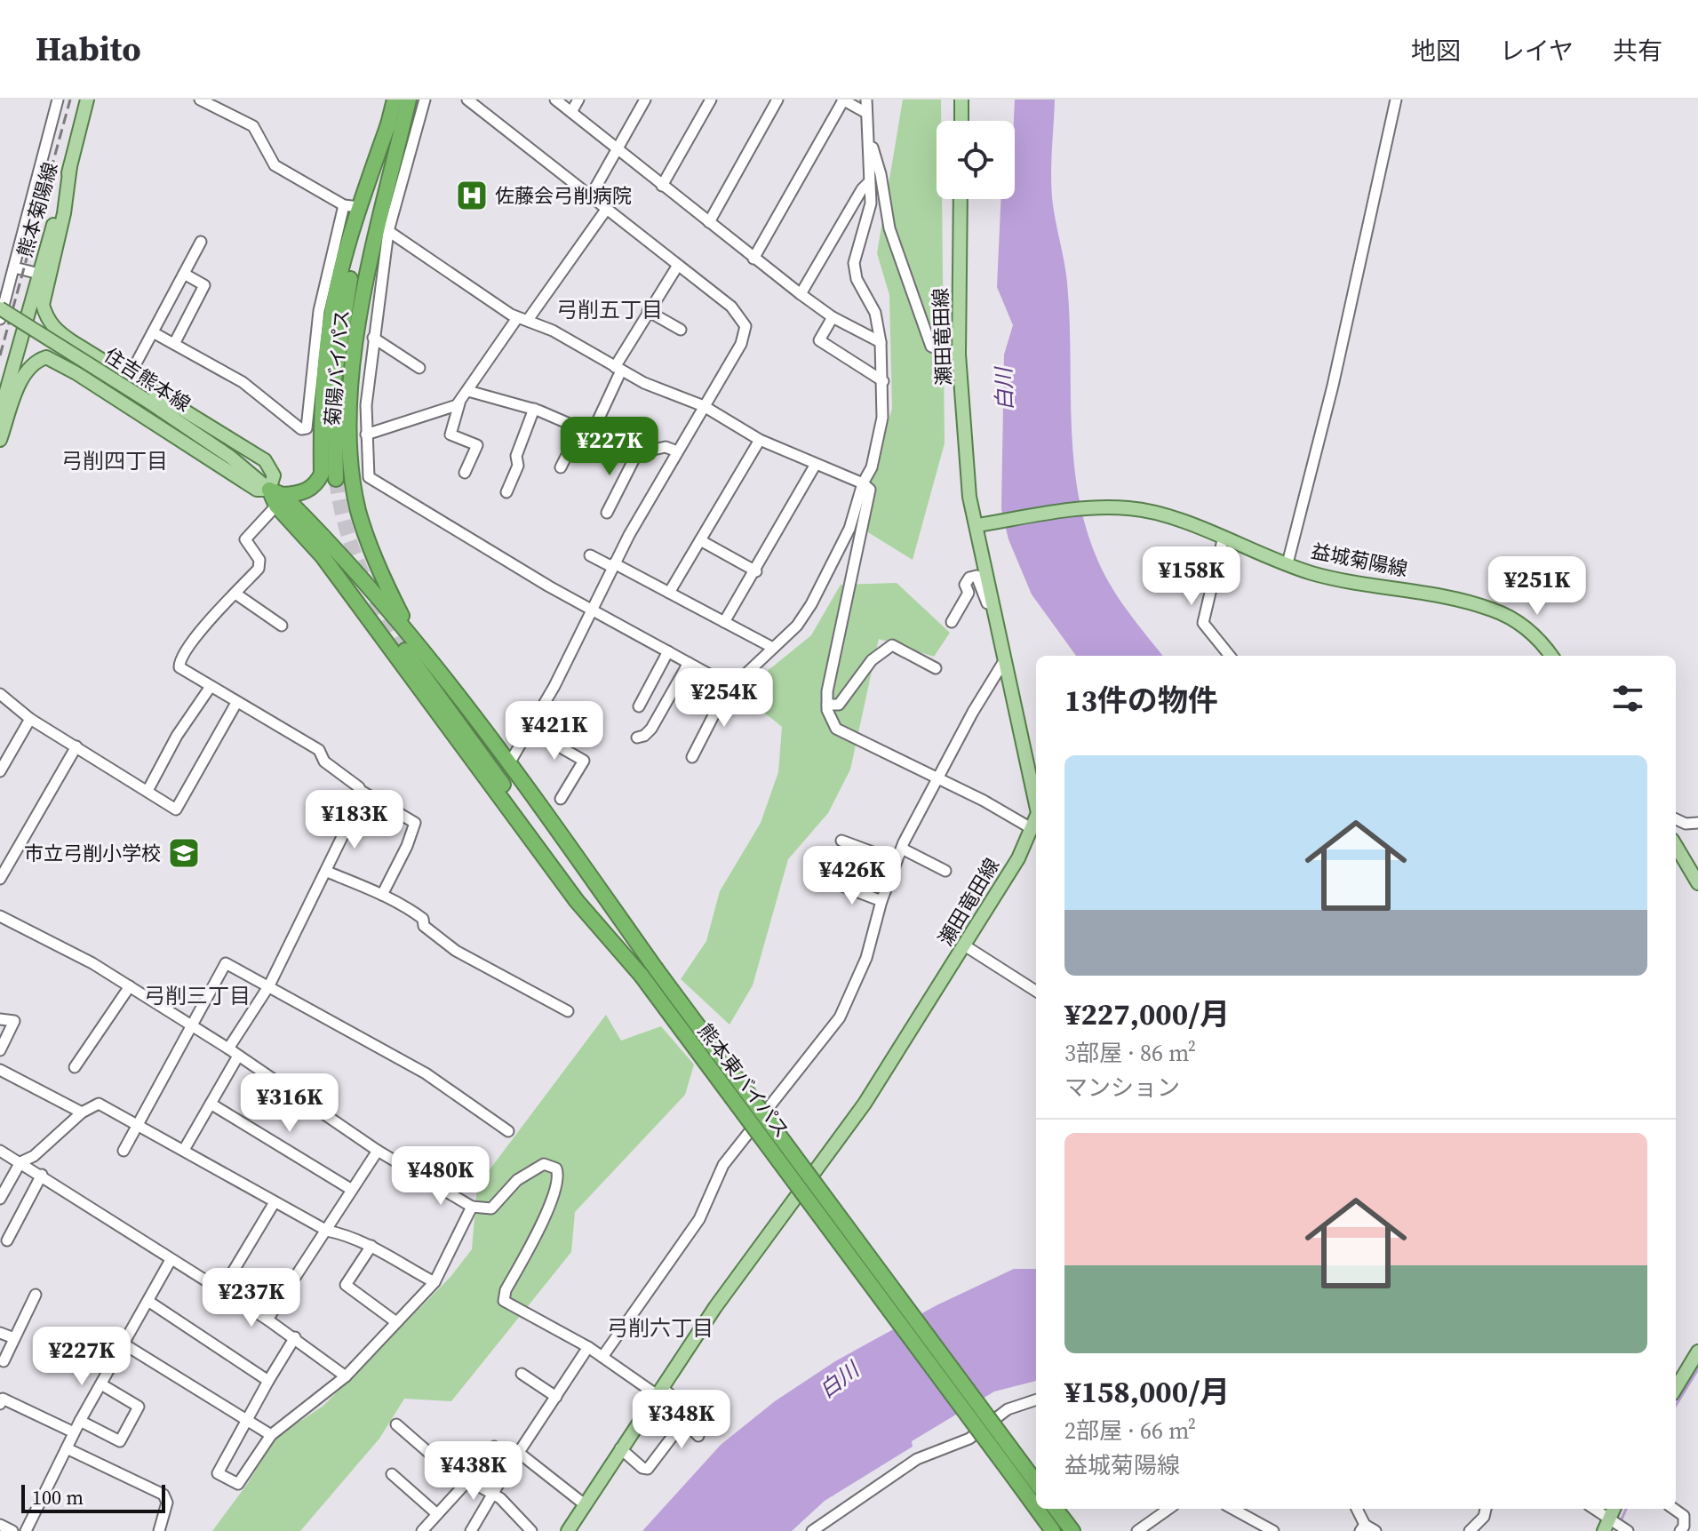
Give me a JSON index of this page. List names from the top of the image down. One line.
{"streets":{"highway":["菊陽バイパス","熊本東バイパス"],"main road":["熊本菊陽線","瀬田竜田線","住吉熊本線","益城菊陽線"]},"crossings":[["瀬田竜田線","益城菊陽線"],["菊陽バイパス","熊本東バイパス"],["住吉熊本線","熊本東バイパス"]],"districts":["弓削五丁目","弓削四丁目","弓削三丁目","弓削六丁目"],"water":["白川"],"places":{"hospital":["佐藤会弓削病院"],"school or university":["市立弓削小学校"]},"scale_bar":"100 m","page":{"header":"Habito","nav":["地図","レイヤ","共有"],"price":["¥227K","¥158K","¥251K","¥254K","¥421K","¥183K","¥426K","¥316K","¥480K","¥237K","¥227K","¥348K","¥438K"],"heading":"13件の物件","list":[{"name":"¥227,000/月","note":"3部屋 · 86 m² · マンション"},{"name":"¥158,000/月","note":"2部屋 · 66 m² · 益城菊陽線"}],"scale":"100 m"}}
